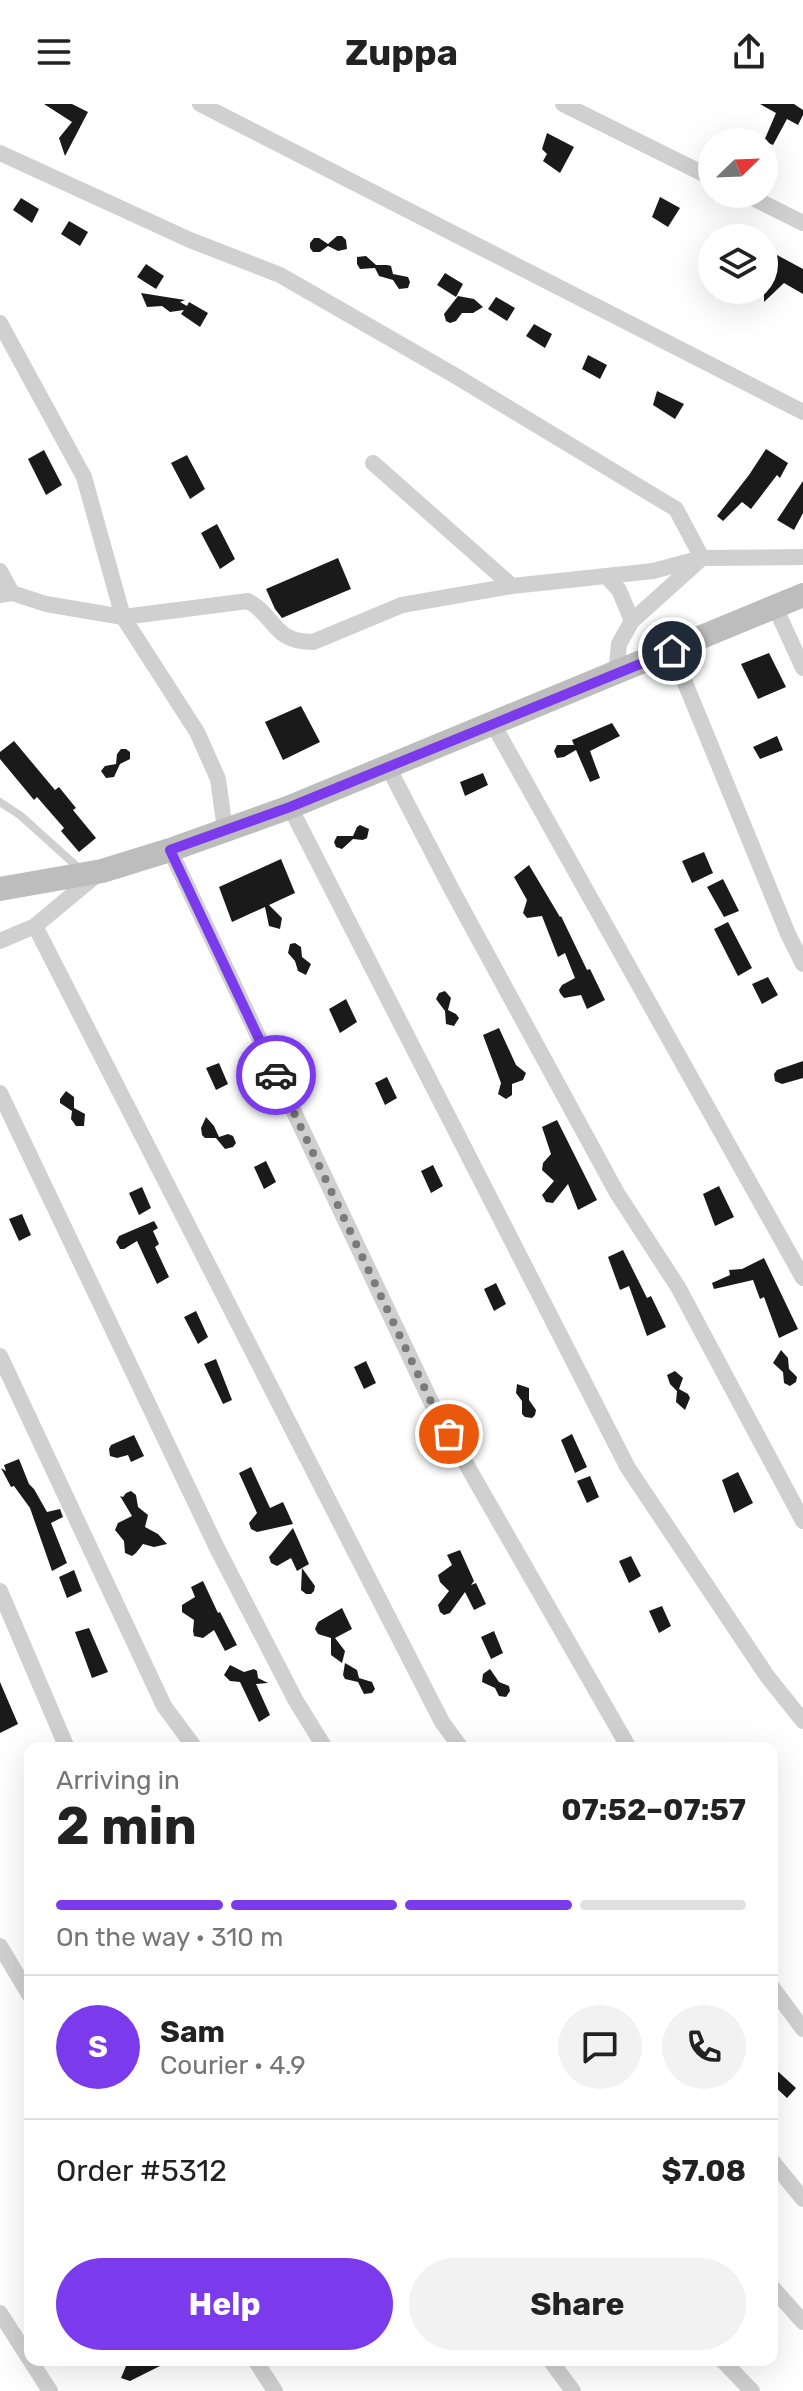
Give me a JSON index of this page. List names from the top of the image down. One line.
{"north":"top right","page":{"header":"Zuppa","heading":["2 min","Arriving in","07:52–07:57"],"panel":["Sam","Courier · 4.9","Order #5312","$7.08"],"bar":"On the way · 310 m","round":"S","buttons":["Help","Share"]}}
